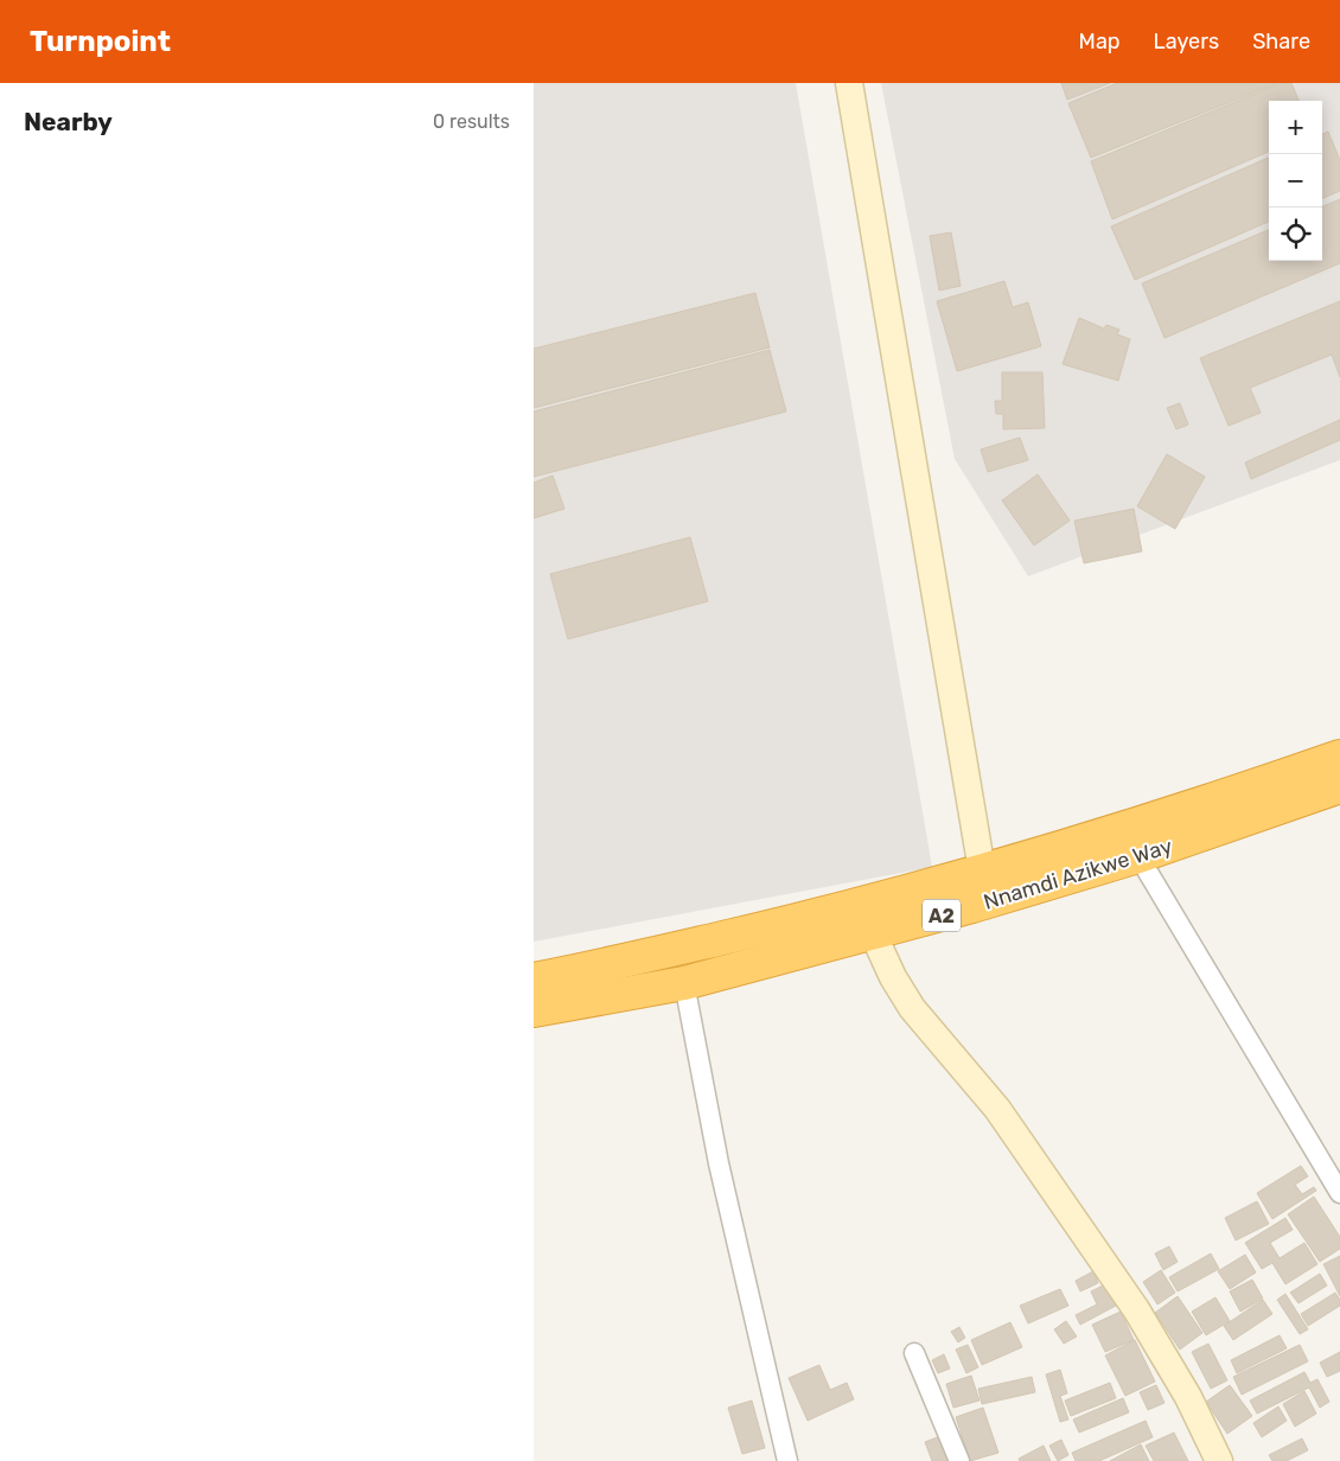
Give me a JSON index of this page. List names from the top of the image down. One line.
{"streets":{"highway":["Nnamdi Azikwe Way","A2"]},"page":{"header":"Turnpoint","nav":["Map","Layers","Share"],"heading":["Nearby","0 results"],"map_buttons":["+","−"]}}
